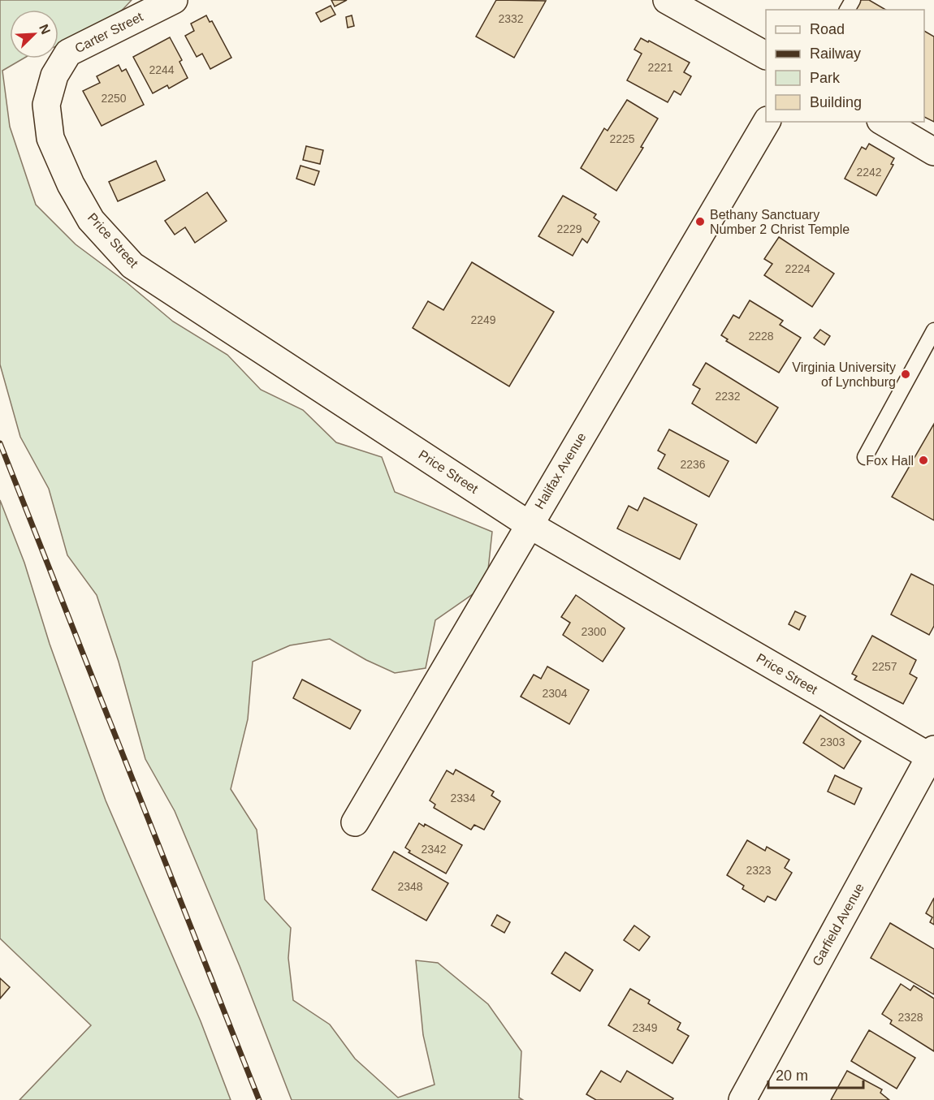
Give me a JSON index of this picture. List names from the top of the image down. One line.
{"streets":{"street":["Carter Street","Price Street","Halifax Avenue","Garfield Avenue"]},"crossings":[["Carter Street","Price Street"],["Price Street","Halifax Avenue"],["Price Street","Garfield Avenue"]],"places":["Bethany Sanctuary Number 2 Christ Temple","Virginia University of Lynchburg","Fox Hall"],"house_numbers":["2332","2221","2244","2250","2225","2242","2229","2224","2249","2228","2232","2236","2300","2257","2304","2303","2334","2342","2323","2348","2328","2349"],"legend":["Road","Railway","Park","Building"],"scale_bar":"20 m","north":"top right"}
